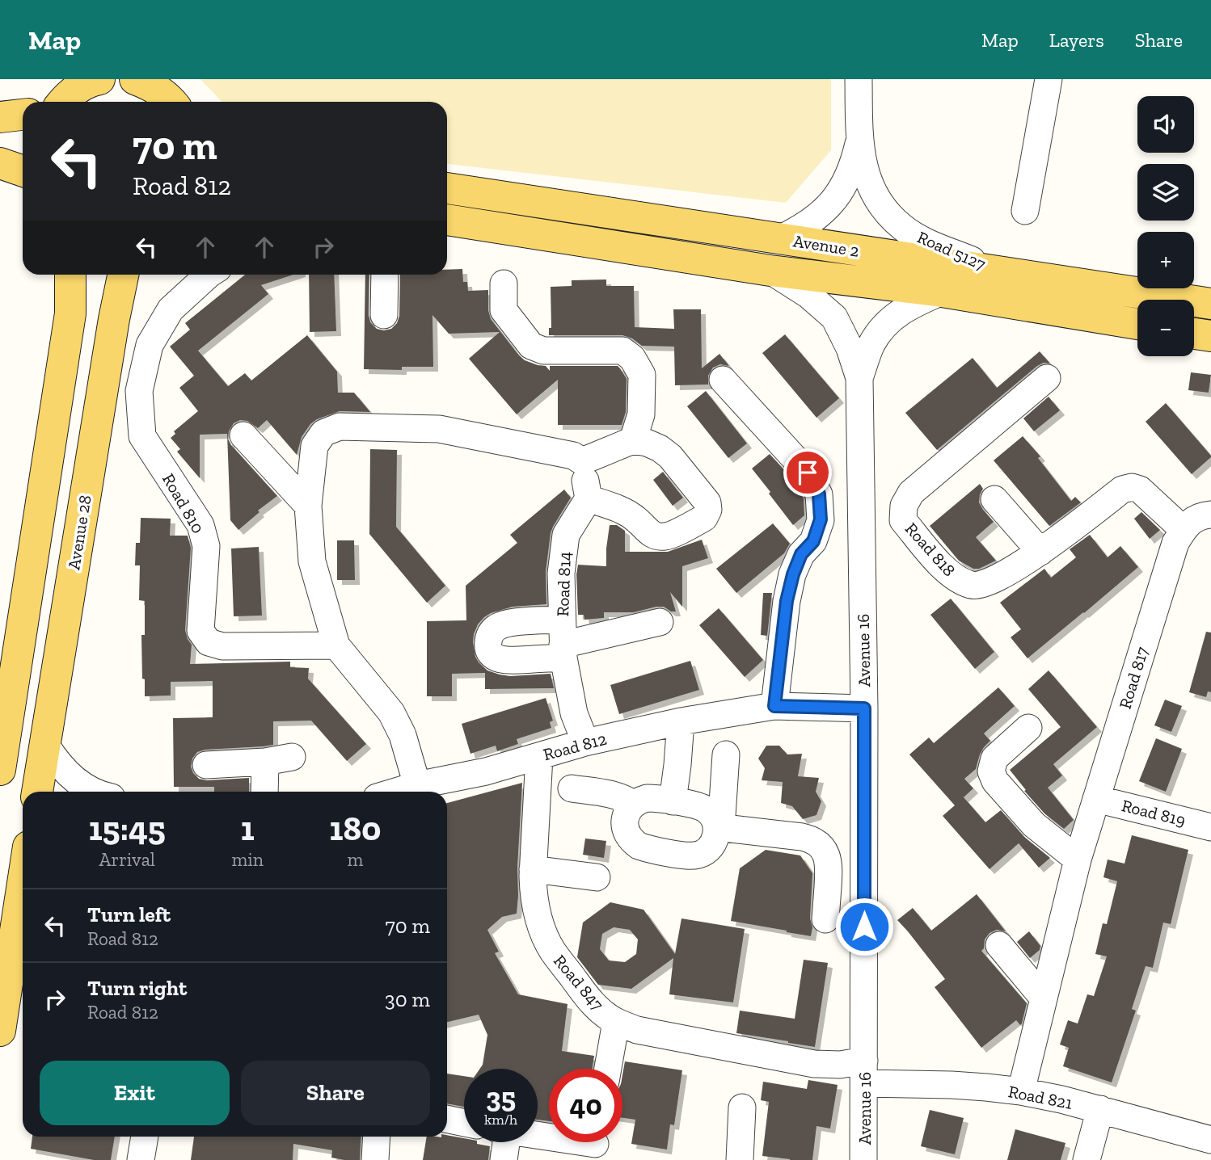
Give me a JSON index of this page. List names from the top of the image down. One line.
{"streets":{"main road":["Avenue 2","Avenue 28"],"street":["Road 5127","Road 810","Road 818","Road 814","Avenue 16","Road 817","Road 812","Road 819","Road 847","Road 821"]},"crossings":[["Avenue 2","Road 5127"],["Avenue 2","Avenue 16"],["Road 818","Road 817"],["Road 814","Road 812"],["Avenue 16","Road 812"],["Avenue 16","Road 847"],["Avenue 16","Road 821"],["Road 817","Road 819"],["Road 817","Road 821"],["Road 812","Road 847"],["Road 847","Road 821"]],"page":{"header":"Map","nav":["Map","Layers","Share"],"map_buttons":["+","−"],"turn":["70 m","Road 812"],"eta":["15:45","Arrival","1","min","180","m"],"list":[{"name":"Turn left","note":"Road 812","value":"70 m"},{"name":"Turn right","note":"Road 812","value":"30 m"}],"buttons":["Exit","Share"],"speed":"35 km/h","limit":"40"}}
